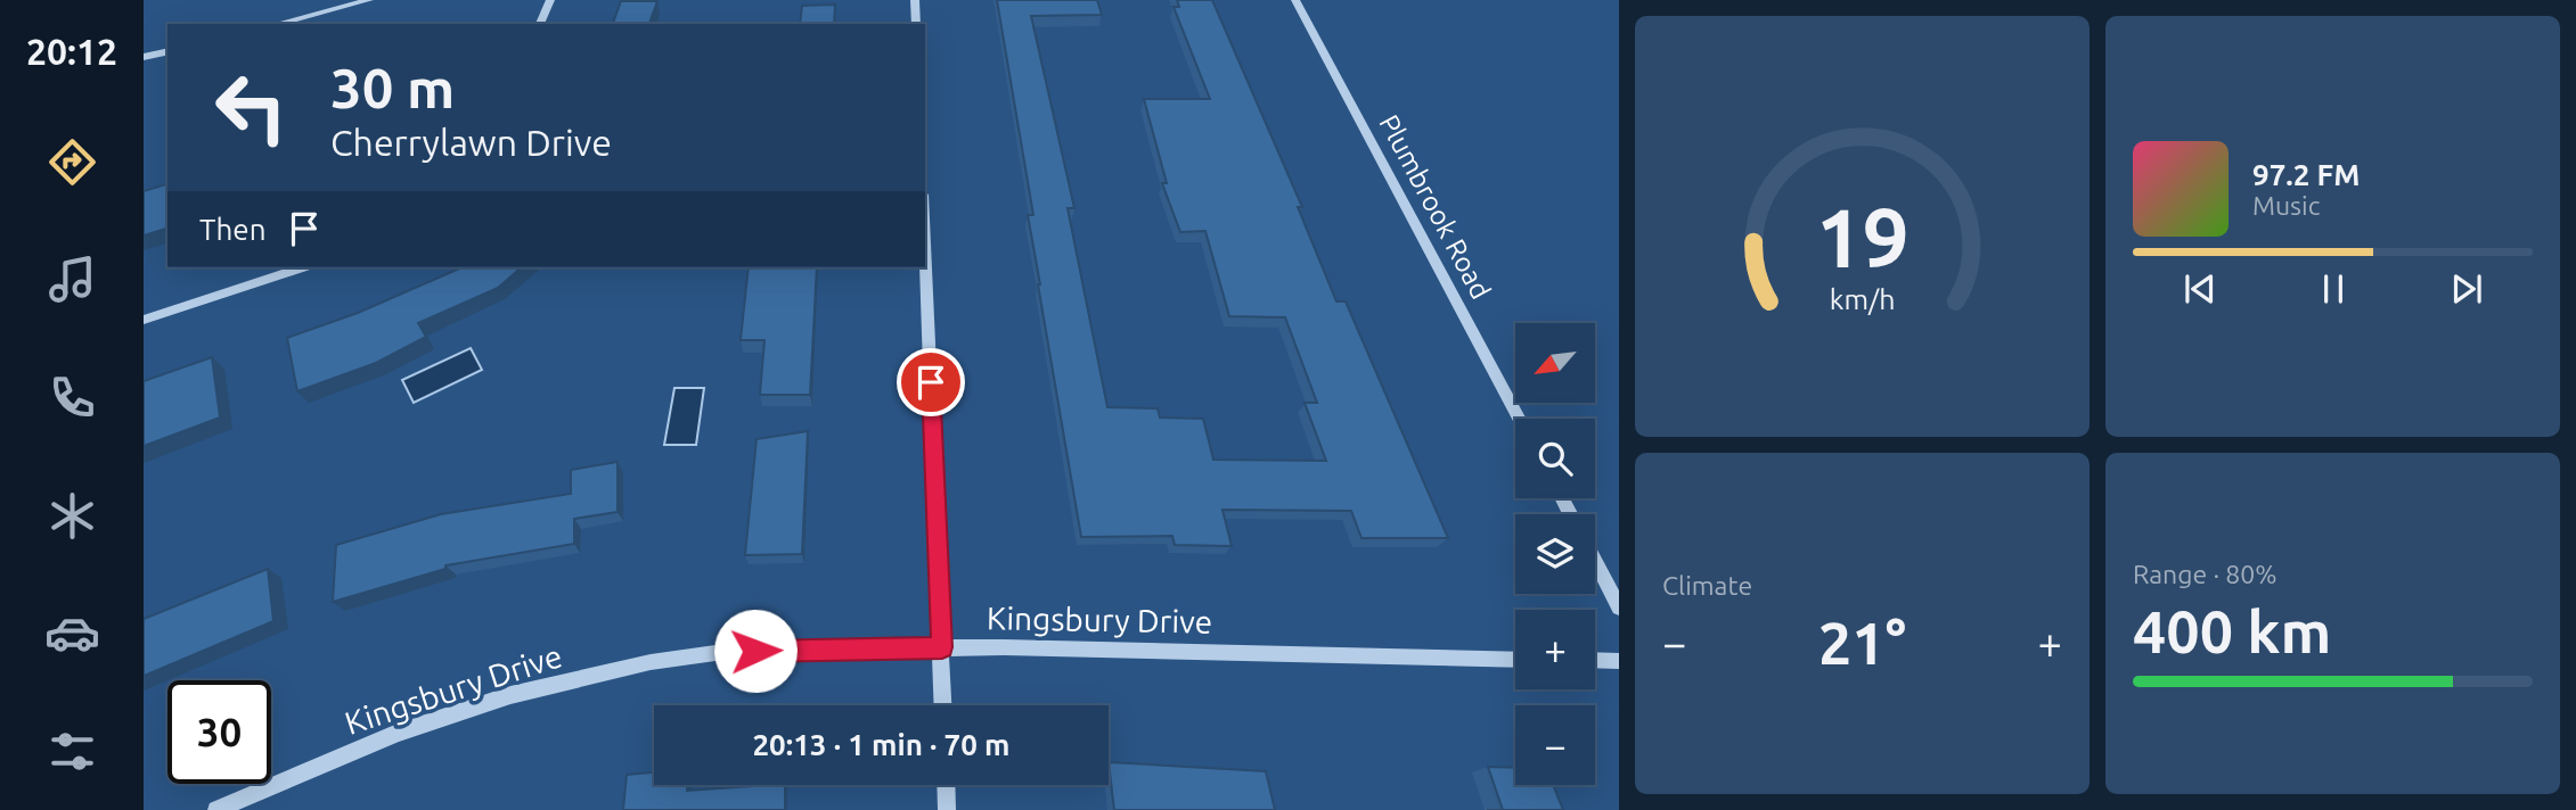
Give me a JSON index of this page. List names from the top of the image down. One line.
{"streets":{"street":["Plumbrook Road","Kingsbury Drive"]},"north":"bottom left","page":{"tabs":"20:12","turn":["30 m","Cherrylawn Drive"],"song":["97.2 FM","Music"],"then":"Then","map_buttons":["+","−"],"tile":["Climate",["Range · 80%","400 km"]],"heat":["−","21°","+"],"limit":"30","trip":"20:13 · 1 min · 70 m","gauge":["19","km/h"]}}
